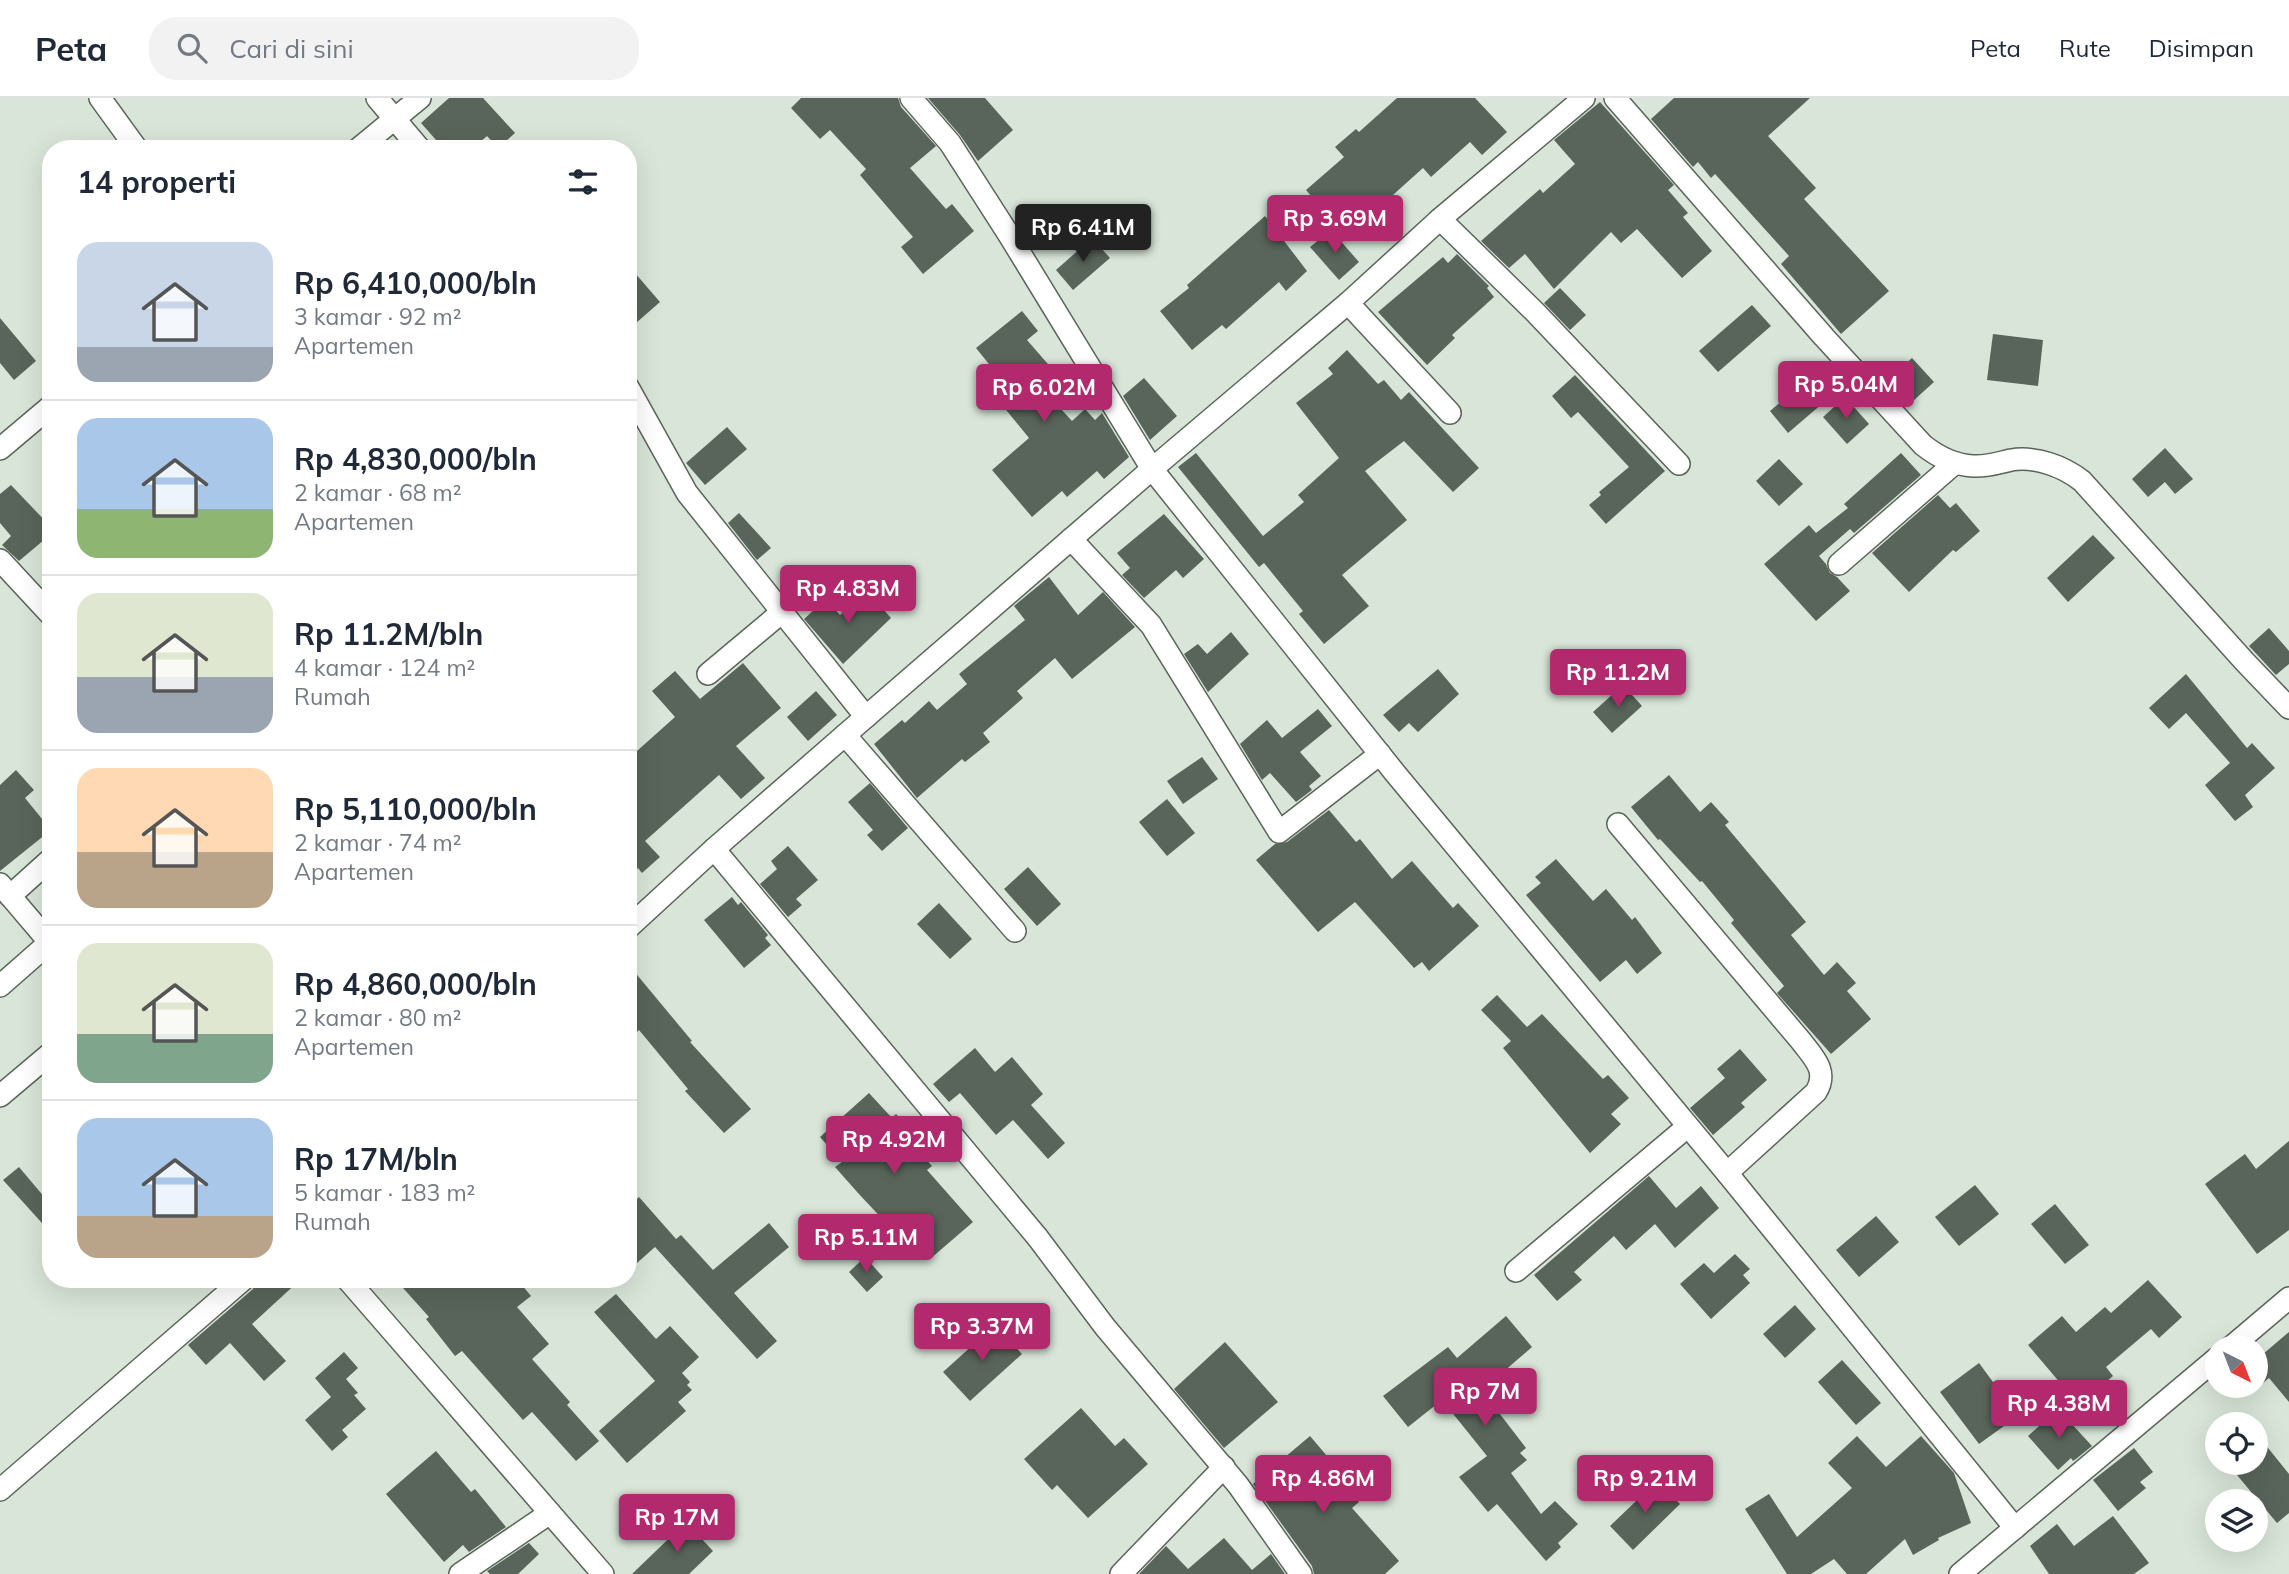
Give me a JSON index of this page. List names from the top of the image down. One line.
{"north":"bottom right","page":{"header":"Peta","search":"Cari di sini","nav":["Peta","Rute","Disimpan"],"heading":"14 properti","price":["Rp 3.69M","Rp 6.41M","Rp 5.04M","Rp 6.02M","Rp 4.83M","Rp 11.2M","Rp 4.92M","Rp 5.11M","Rp 3.37M","Rp 7M","Rp 4.38M","Rp 4.86M","Rp 9.21M","Rp 17M"],"list":[{"name":"Rp 6,410,000/bln","note":"3 kamar · 92 m² · Apartemen"},{"name":"Rp 4,830,000/bln","note":"2 kamar · 68 m² · Apartemen"},{"name":"Rp 11.2M/bln","note":"4 kamar · 124 m² · Rumah"},{"name":"Rp 5,110,000/bln","note":"2 kamar · 74 m² · Apartemen"},{"name":"Rp 4,860,000/bln","note":"2 kamar · 80 m² · Apartemen"},{"name":"Rp 17M/bln","note":"5 kamar · 183 m² · Rumah"}]}}
